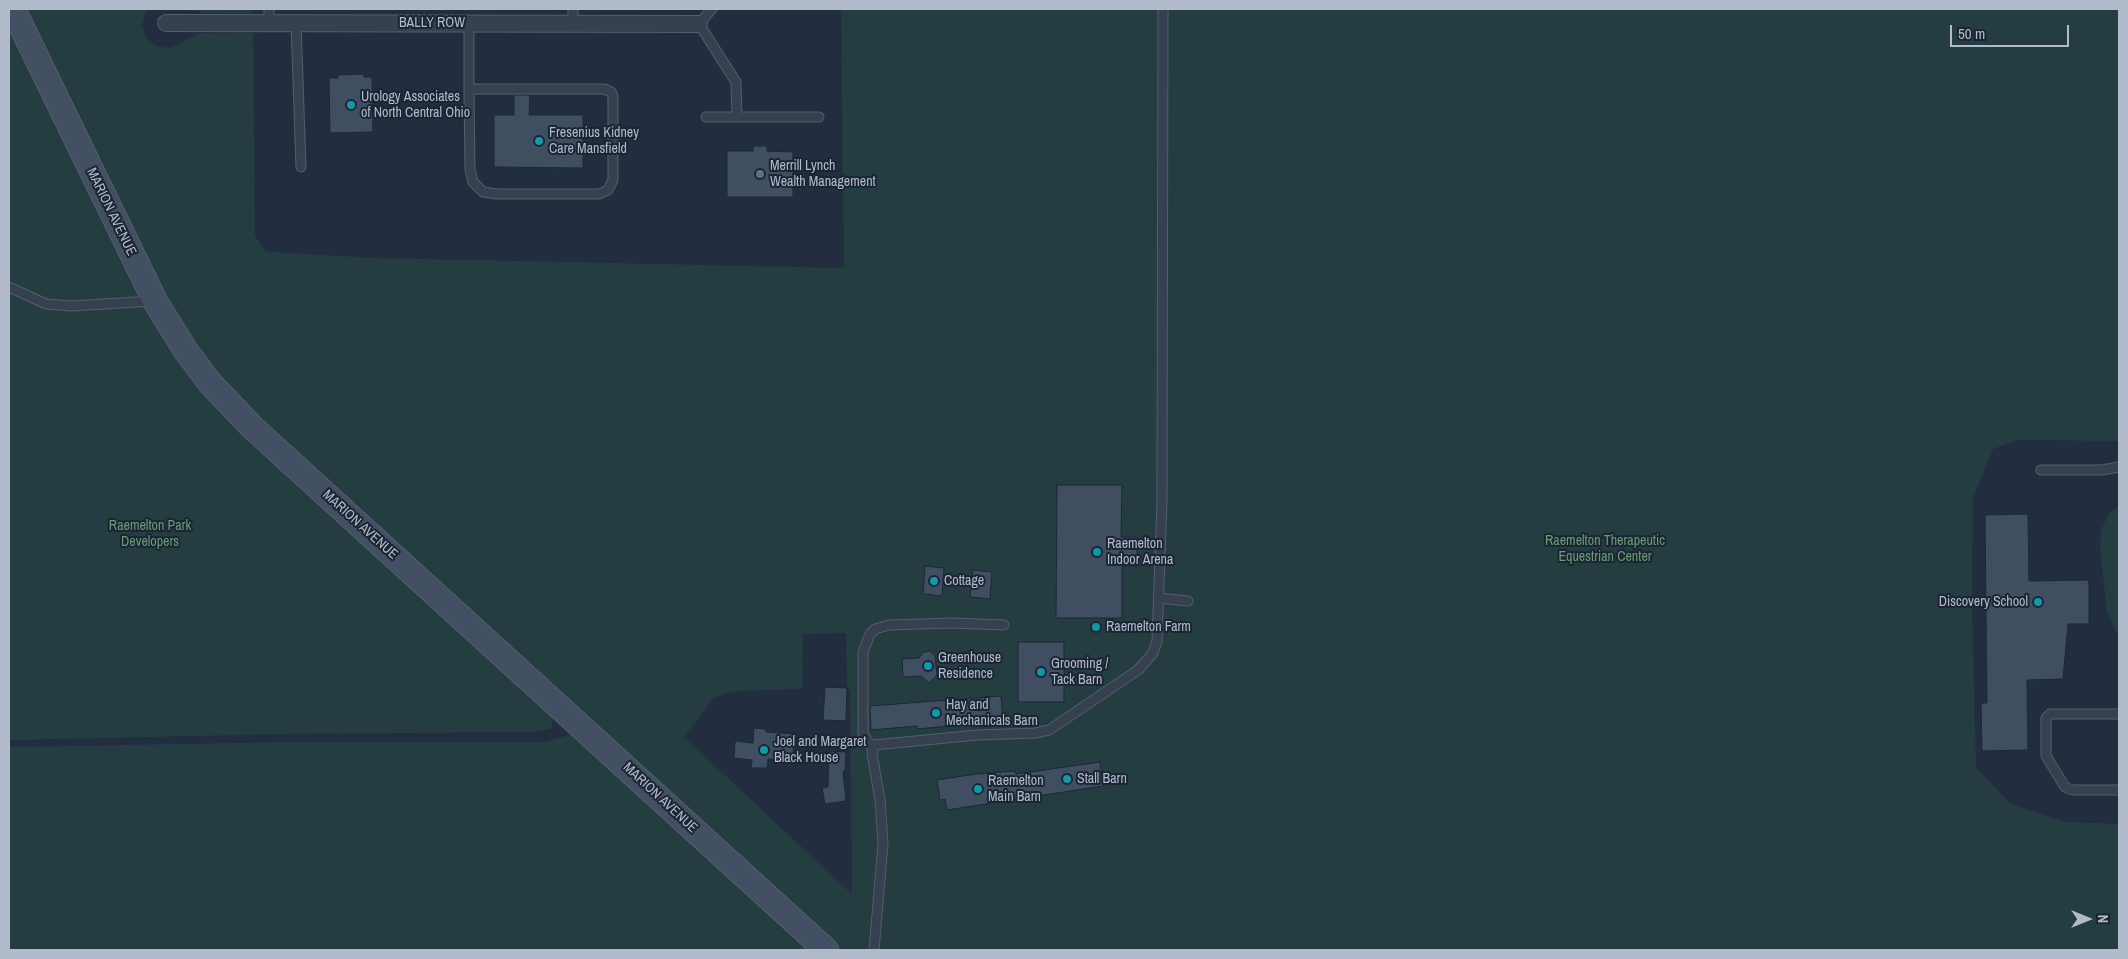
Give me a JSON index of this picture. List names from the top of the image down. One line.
{"streets":{"street":["BALLY ROW","MARION AVENUE"]},"parks":["Raemelton Park Developers","Raemelton Therapeutic Equestrian Center"],"places":["Urology Associates of North Central Ohio","Fresenius Kidney Care Mansfield","Merrill Lynch Wealth Management","Raemelton Indoor Arena","Cottage","Discovery School","Raemelton Farm","Greenhouse Residence","Grooming / Tack Barn","Hay and Mechanicals Barn","Joel and Margaret Black House","Stall Barn","Raemelton Main Barn"],"scale_bar":"50 m","north":"right"}
